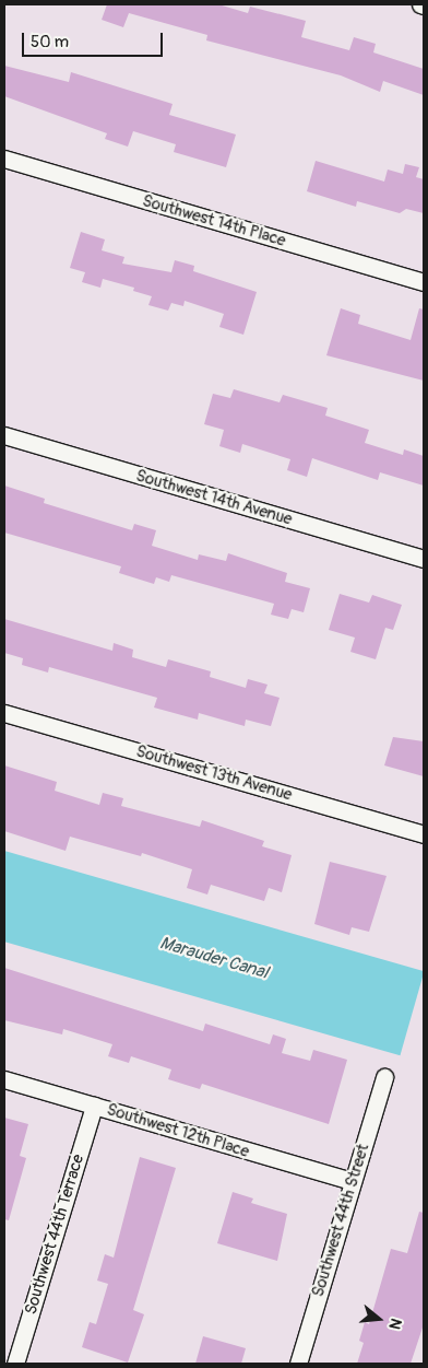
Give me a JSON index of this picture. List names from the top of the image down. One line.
{"streets":{"street":["Southwest 14th Place","Southwest 14th Avenue","Southwest 13th Avenue","Southwest 12th Place","Southwest 44th Street","Southwest 44th Terrace"]},"crossings":[["Southwest 12th Place","Southwest 44th Street"],["Southwest 12th Place","Southwest 44th Terrace"]],"water":["Marauder Canal"],"scale_bar":"50 m","north":"right"}
